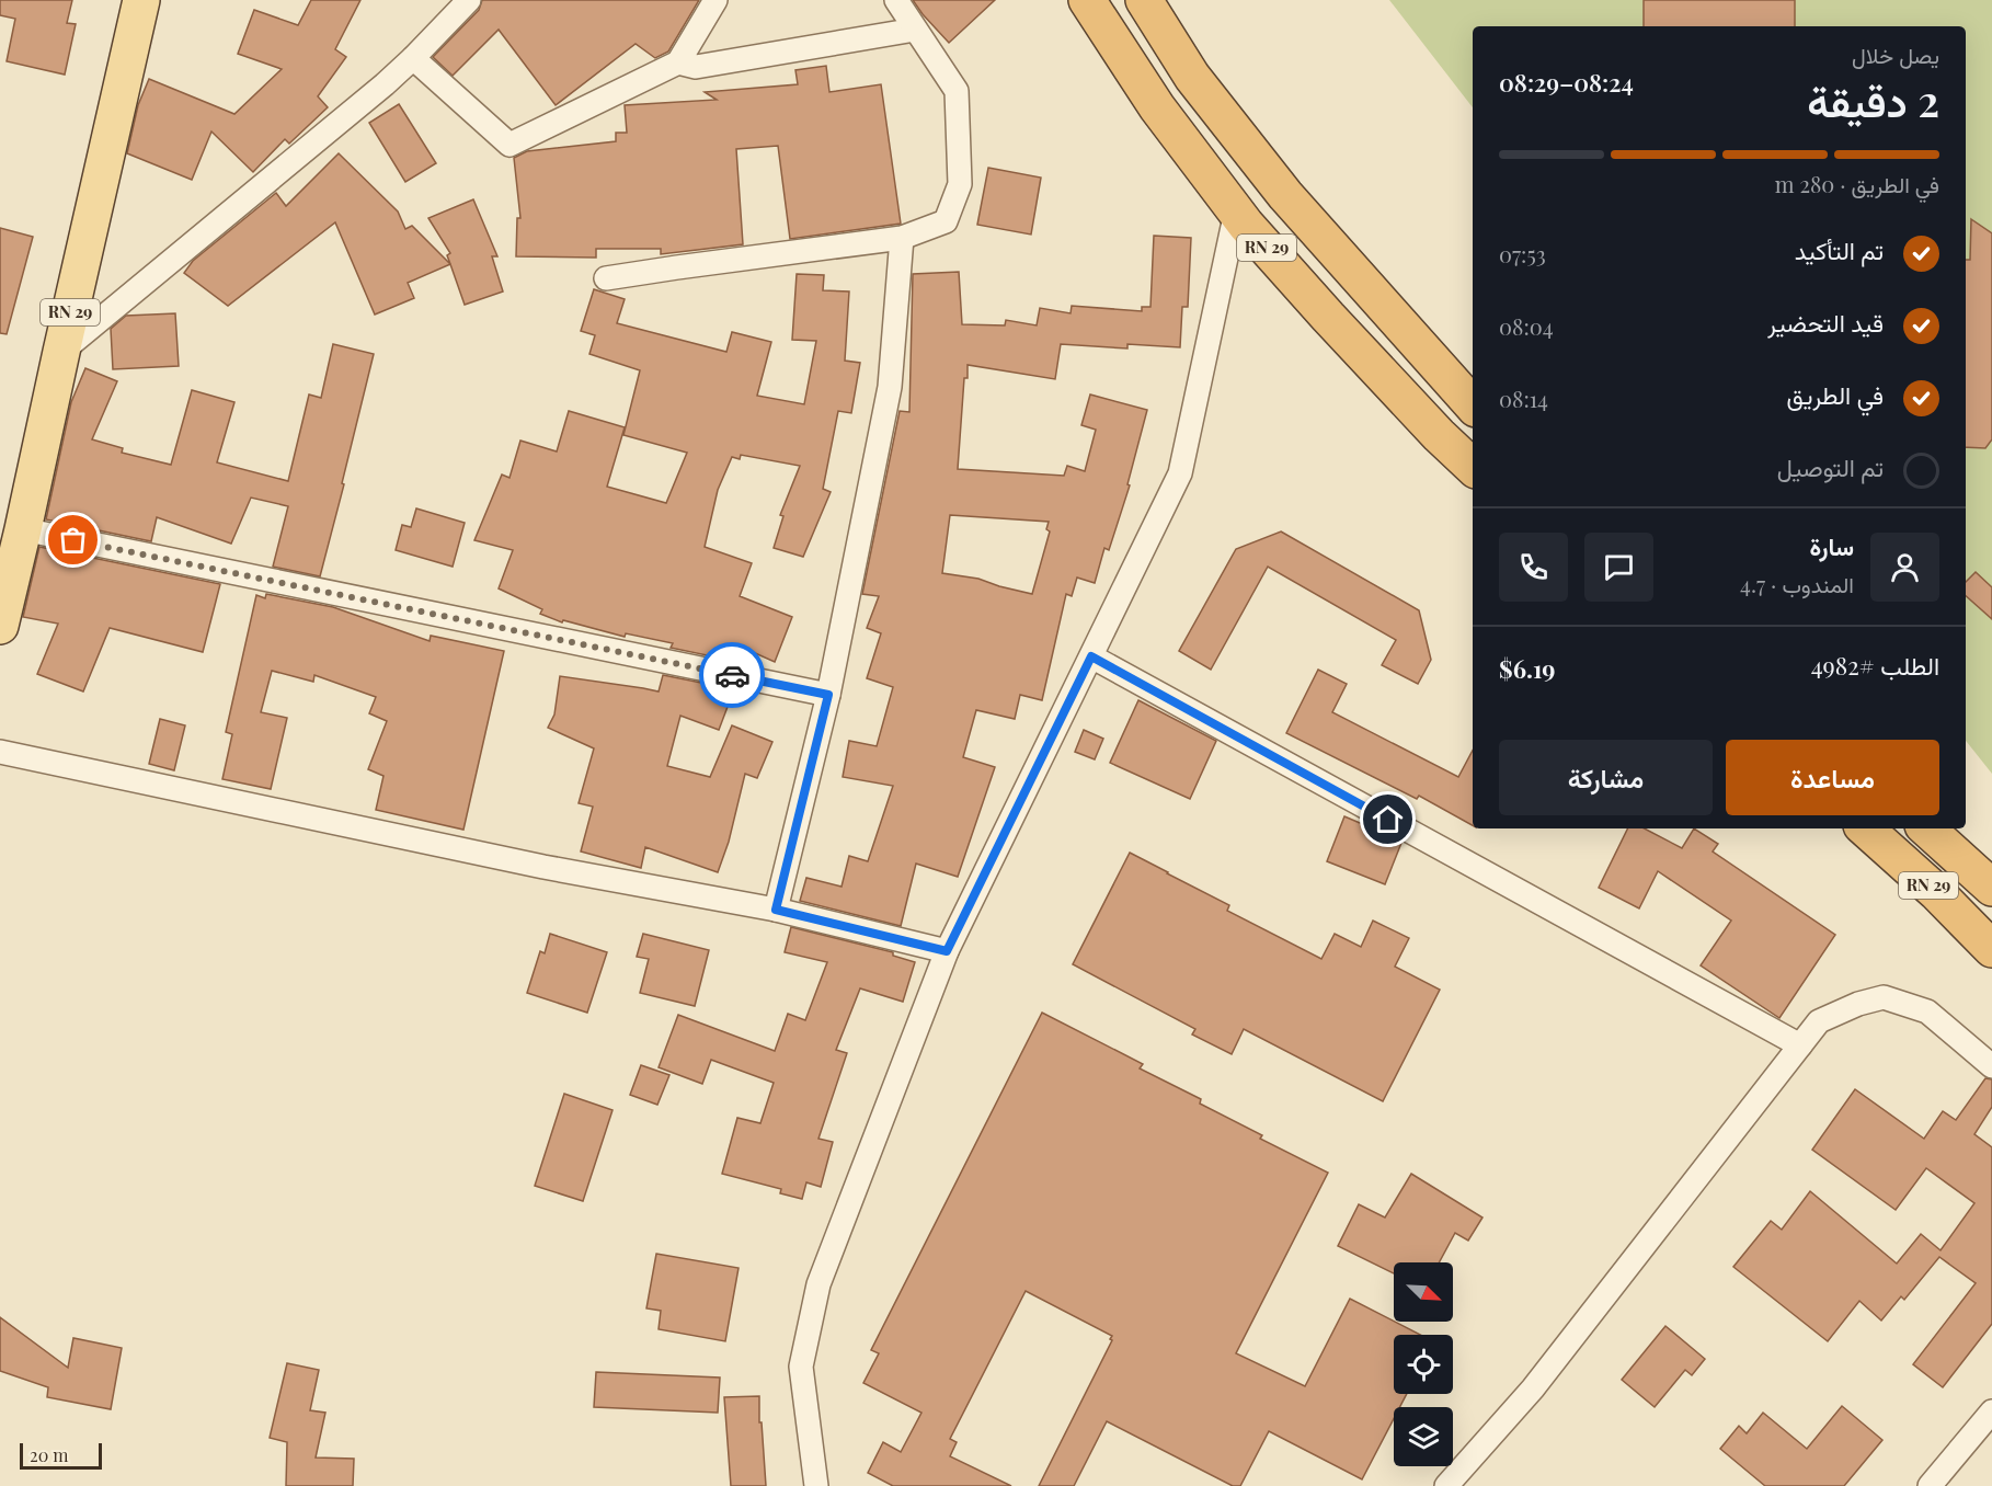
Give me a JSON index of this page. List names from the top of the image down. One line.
{"streets":{"highway":["RN 29"]},"scale_bar":"20 m","north":"bottom right","page":{"heading":["2 دقيقة","يصل خلال","08:24–08:29"],"panel":["سارة","المندوب · 4.7","الطلب #4982","$6.19"],"bar":"في الطريق · 280 m","list":[["تم التأكيد","07:53"],["قيد التحضير","08:04"],["في الطريق","08:14"],"تم التوصيل"],"buttons":["مساعدة","مشاركة"],"scale":"20 m"}}
